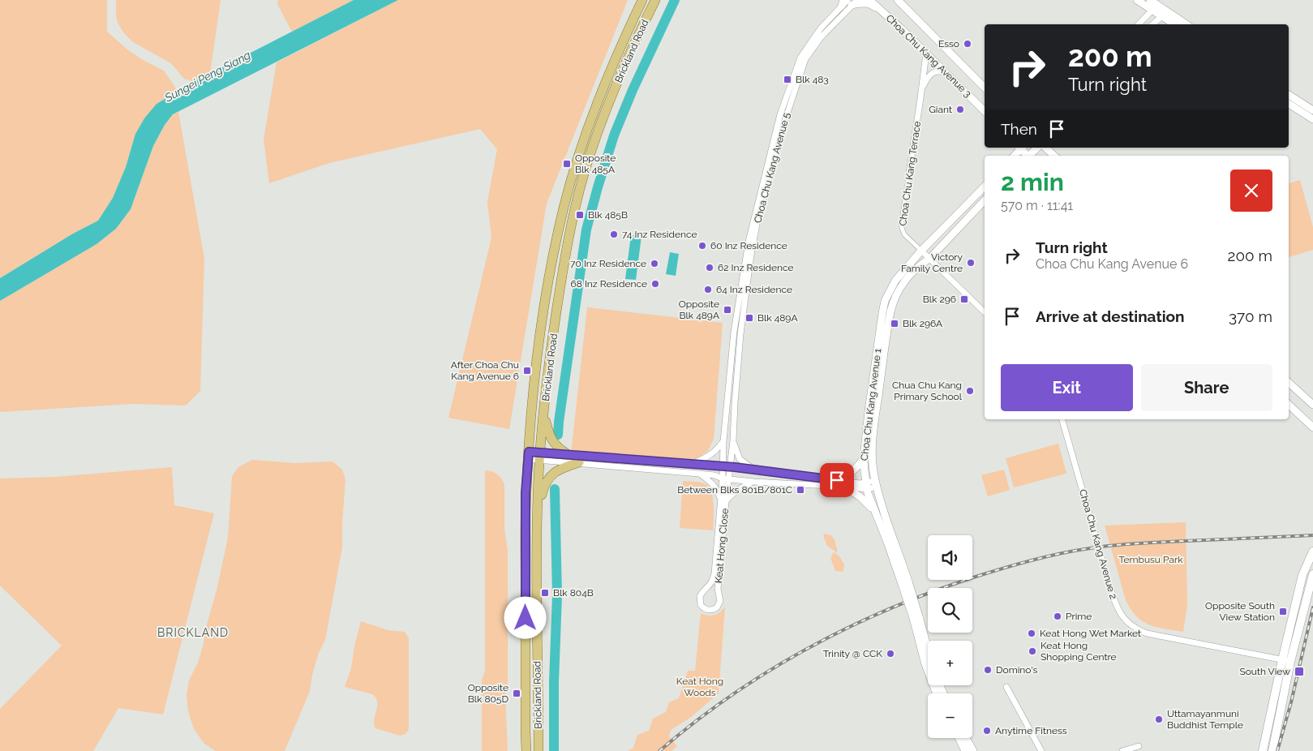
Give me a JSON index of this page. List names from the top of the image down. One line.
{"streets":{"main road":["Brickland Road"],"street":["Choa Chu Kang Avenue 3","Choa Chu Kang Avenue 5","Choa Chu Kang Terrace","Choa Chu Kang Avenue 1","Choa Chu Kang Avenue 2","Keat Hong Close"]},"crossings":[["Choa Chu Kang Avenue 3","Choa Chu Kang Terrace"],["Choa Chu Kang Avenue 5","Keat Hong Close"],["Choa Chu Kang Terrace","Choa Chu Kang Avenue 1"]],"districts":["BRICKLAND"],"water":["Sungei Peng Siang"],"parks":["Tembusu Park","Keat Hong Woods"],"places":{"other":["Esso","Giant","74 Inz Residence","60 Inz Residence","Victory Family Centre","70 Inz Residence","62 Inz Residence","68 Inz Residence","64 Inz Residence","Chua Chu Kang Primary School","Prime","Keat Hong Wet Market","Keat Hong Shopping Centre","Trinity @ CCK","Domino's","Uttamayanmuni Buddhist Temple","Anytime Fitness"],"transit":["Blk 483","Opposite Blk 485A","Blk 485B","Blk 296","Opposite Blk 489A","Blk 489A","Blk 296A","After Choa Chu Kang Avenue 6","Between Blks 801B/801C","Blk 804B","Opposite South View Station","South View","Opposite Blk 805D"]},"page":{"turn":["200 m","Turn right"],"then":"Then","heading":["2 min","570 m · 11:41"],"list":[{"name":"Turn right","note":"Choa Chu Kang Avenue 6","value":"200 m"},{"name":"Arrive at destination","value":"370 m"}],"buttons":["Exit","Share"],"map_buttons":["+","−"]}}
